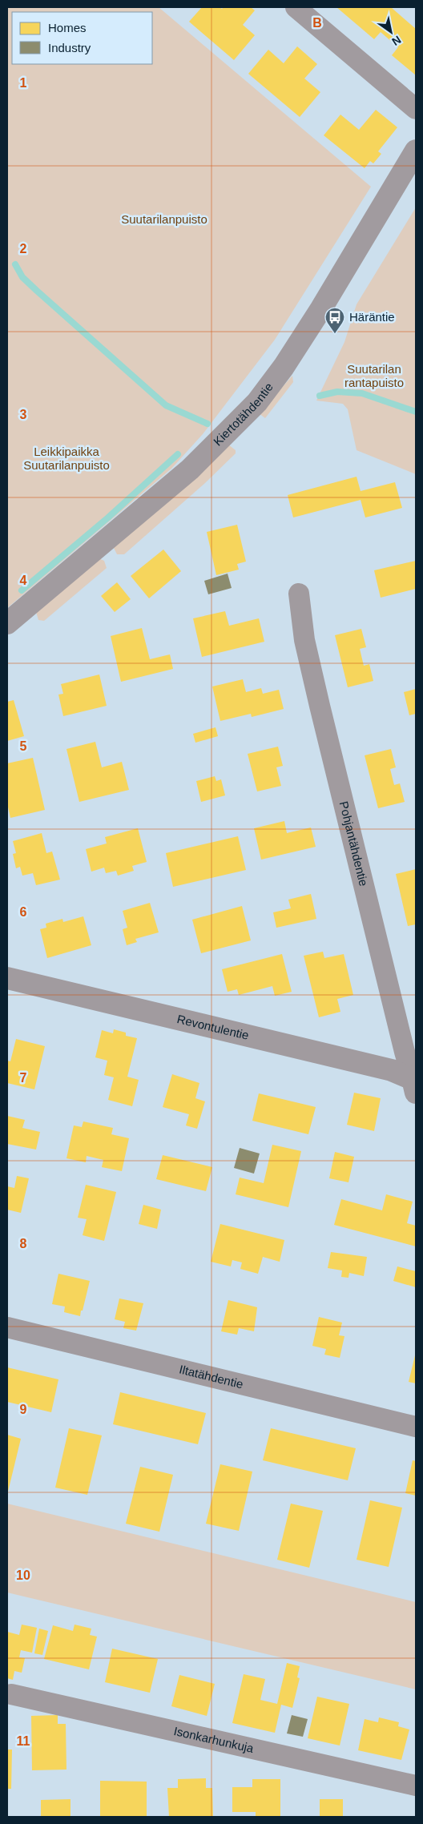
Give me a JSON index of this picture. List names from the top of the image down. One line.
{"streets":{"street":["Kiertotähdentie","Pohjantähdentie","Revontulentie","Iltatähdentie","Isonkarhunkuja"]},"crossings":[["Pohjantähdentie","Revontulentie"]],"parks":["Suutarilanpuisto","Suutarilan rantapuisto","Leikkipaikka Suutarilanpuisto"],"places":{"bus stop":["Häräntie"]},"legend":["Homes","Industry"],"north":"bottom right","grid":{"columns":["B"],"rows":["1","2","3","4","5","6","7","8","9","10","11"]}}
